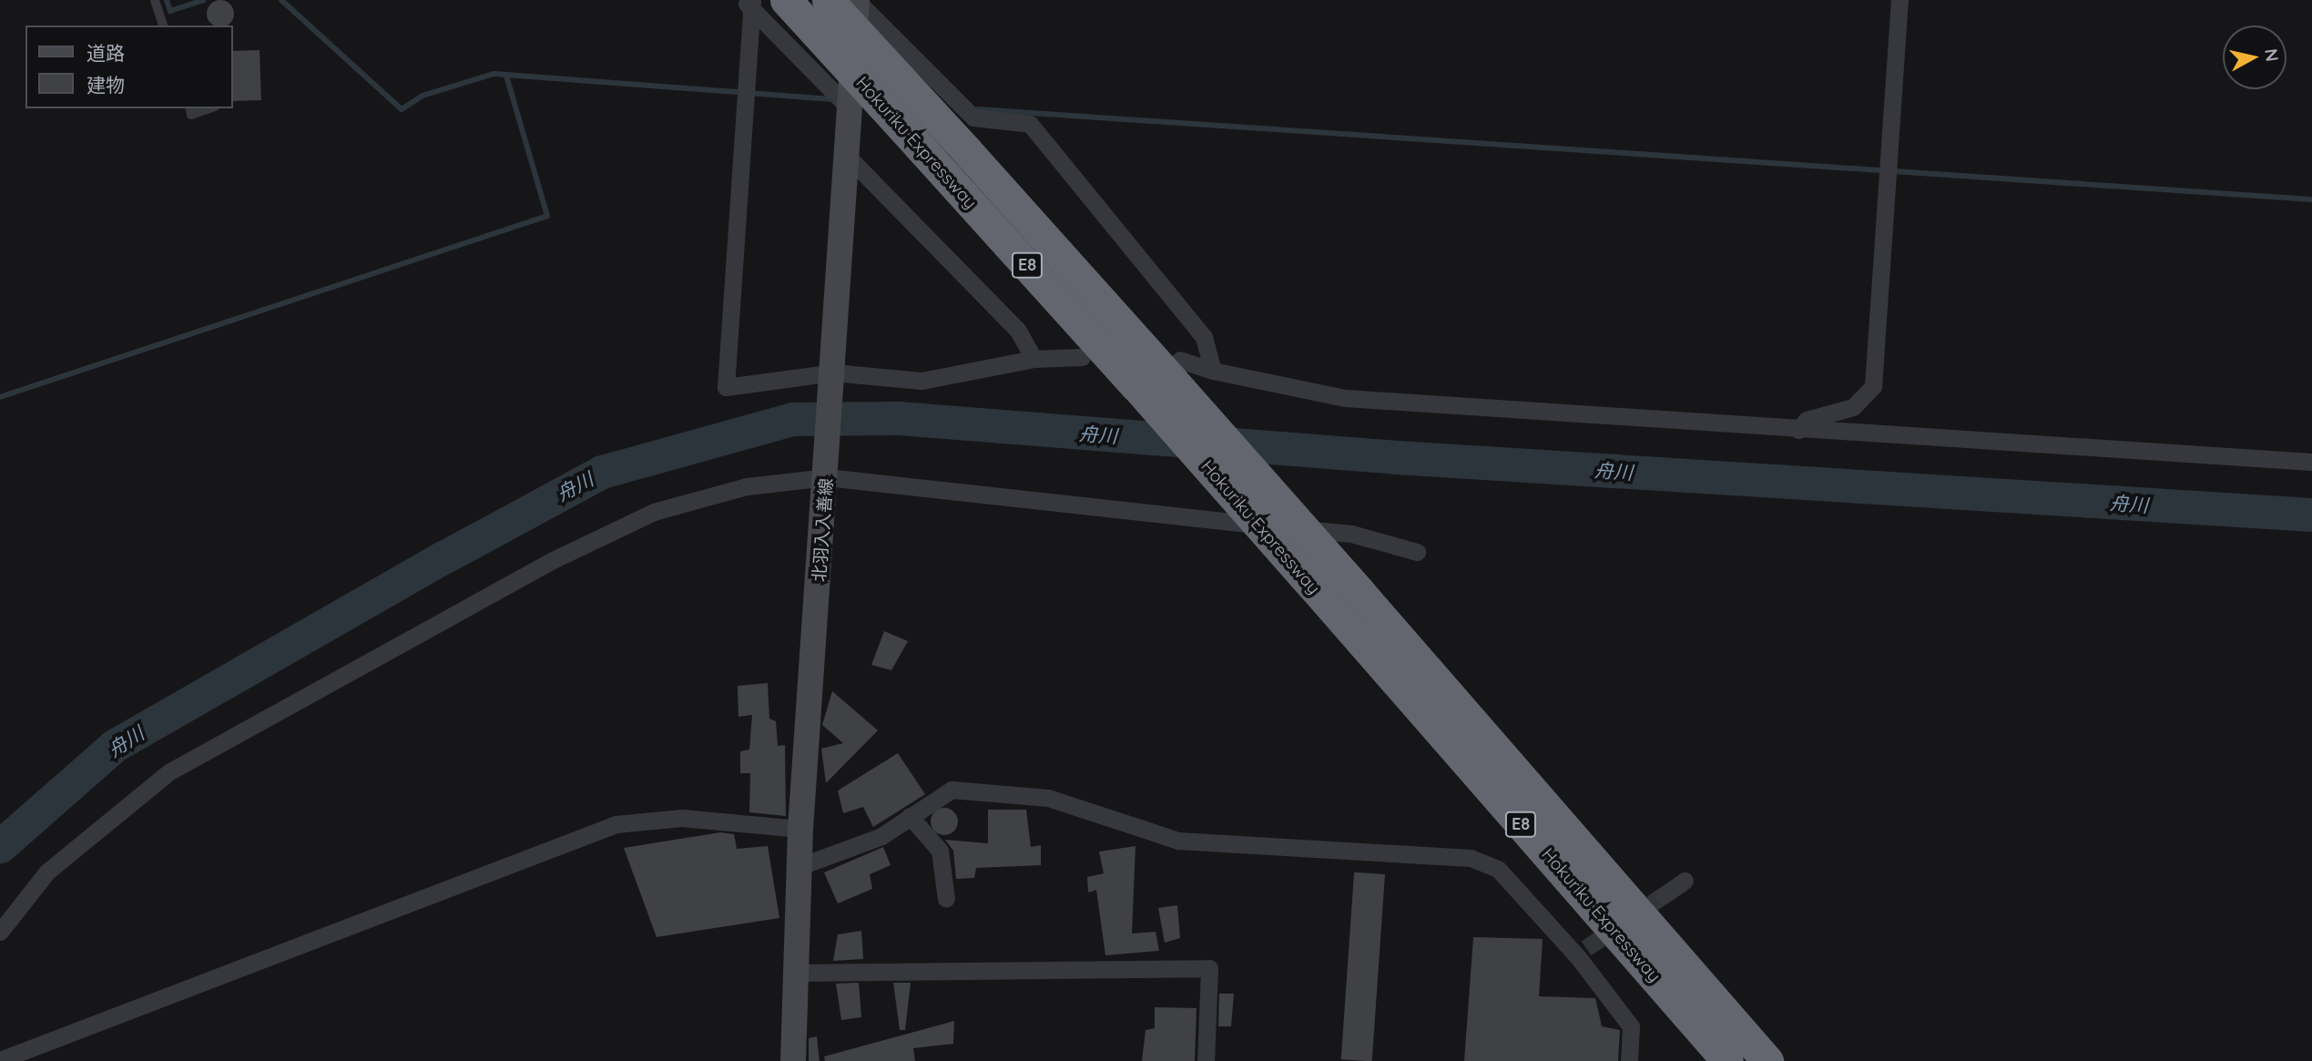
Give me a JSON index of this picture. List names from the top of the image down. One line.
{"streets":{"highway":["Hokuriku Expressway","E8"],"main road":["北羽入入善線"]},"crossings":[["Hokuriku Expressway","北羽入入善線"]],"water":["舟川"],"legend":["道路","建物"],"north":"right"}
